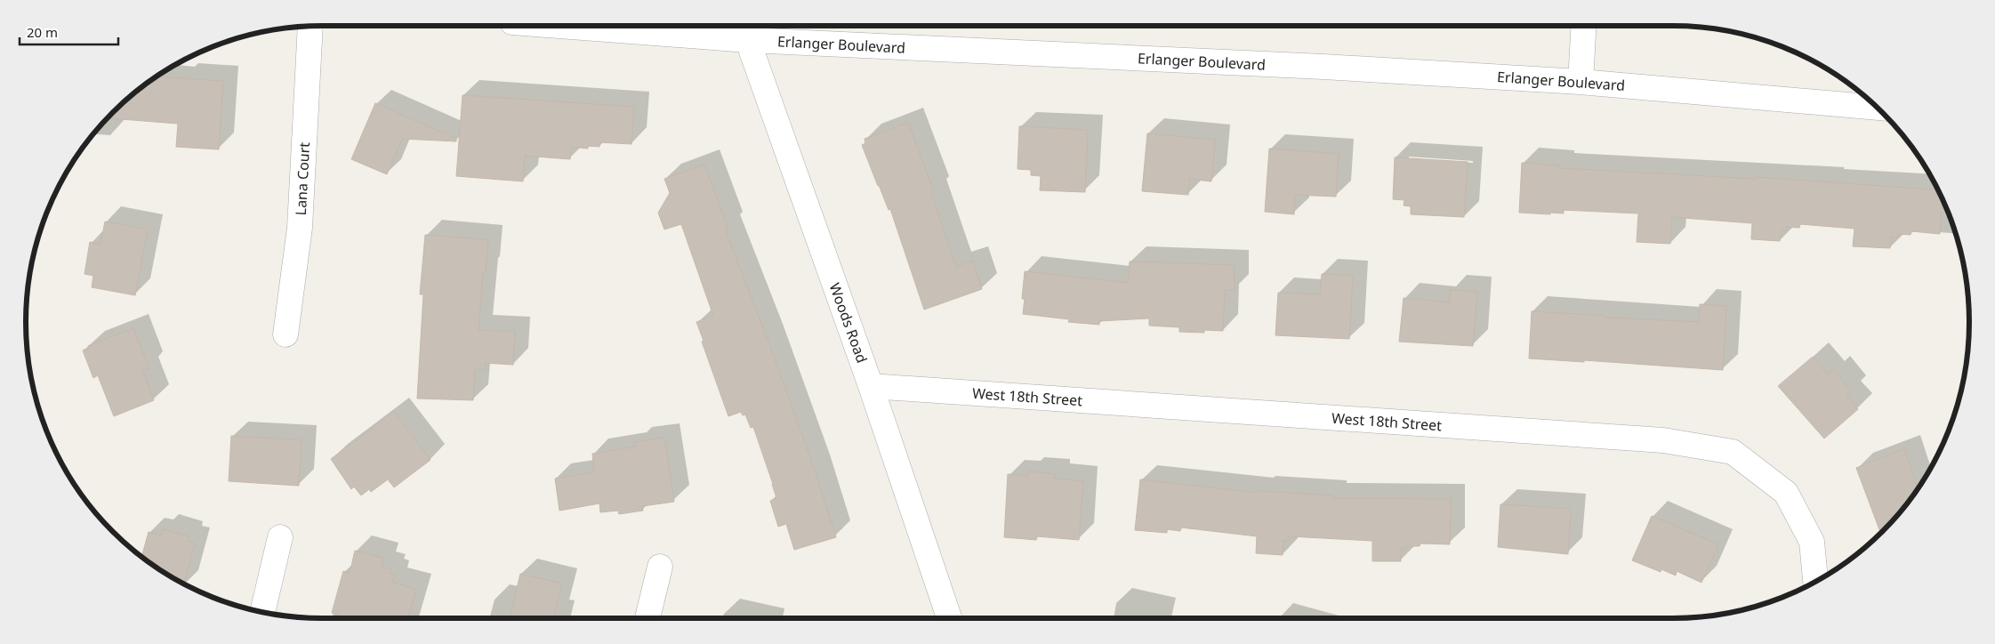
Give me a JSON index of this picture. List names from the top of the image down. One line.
{"streets":{"street":["Erlanger Boulevard","Lana Court","Woods Road","West 18th Street"]},"crossings":[["Erlanger Boulevard","Woods Road"],["Woods Road","West 18th Street"]],"scale_bar":"20 m"}
